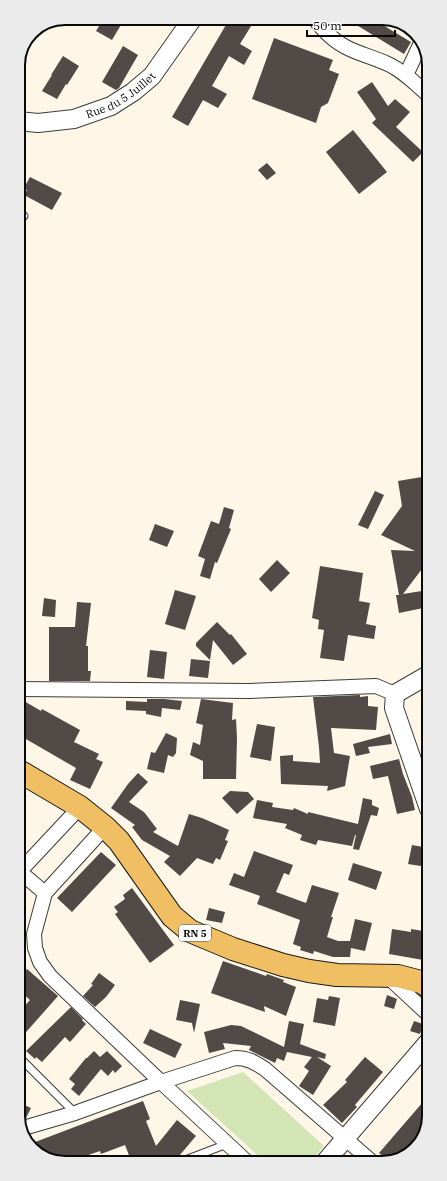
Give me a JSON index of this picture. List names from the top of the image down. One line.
{"streets":{"main road":["RN 5"],"street":["Rue du 5 Juillet"]},"scale_bar":"50 m"}
